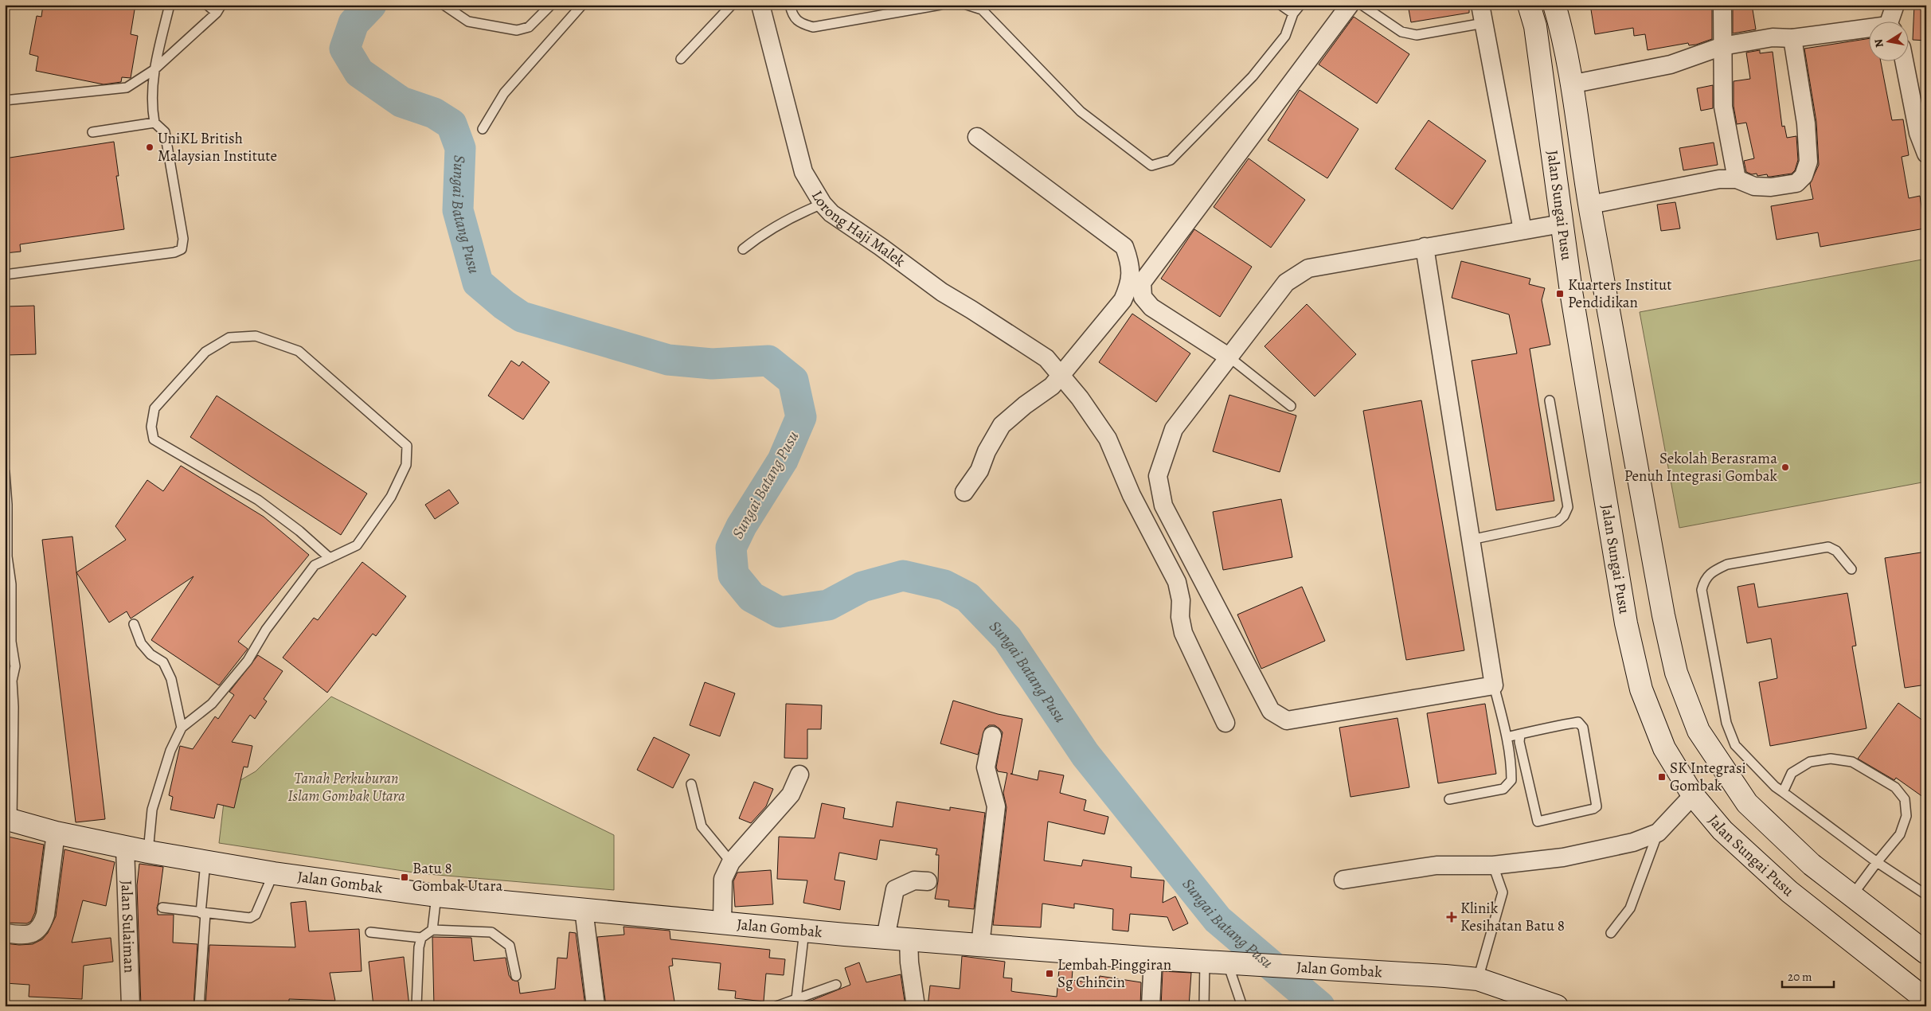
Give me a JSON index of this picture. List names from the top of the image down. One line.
{"streets":{"main road":["Jalan Sungai Pusu","Jalan Gombak"],"street":["Lorong Haji Malek","Jalan Sulaiman"]},"crossings":[["Jalan Gombak","Jalan Sulaiman"]],"water":["Sungai Batang Pusu"],"parks":["Tanah Perkuburan Islam Gombak Utara"],"places":{"other":["UniKL British Malaysian Institute","Sekolah Berasrama Penuh Integrasi Gombak"],"transit":["Kuarters Institut Pendidikan","SK Integrasi Gombak","Batu 8 Gombak Utara","Lembah Pinggiran Sg Chincin"],"health":["Klinik Kesihatan Batu 8"]},"scale_bar":"20 m","north":"left"}
